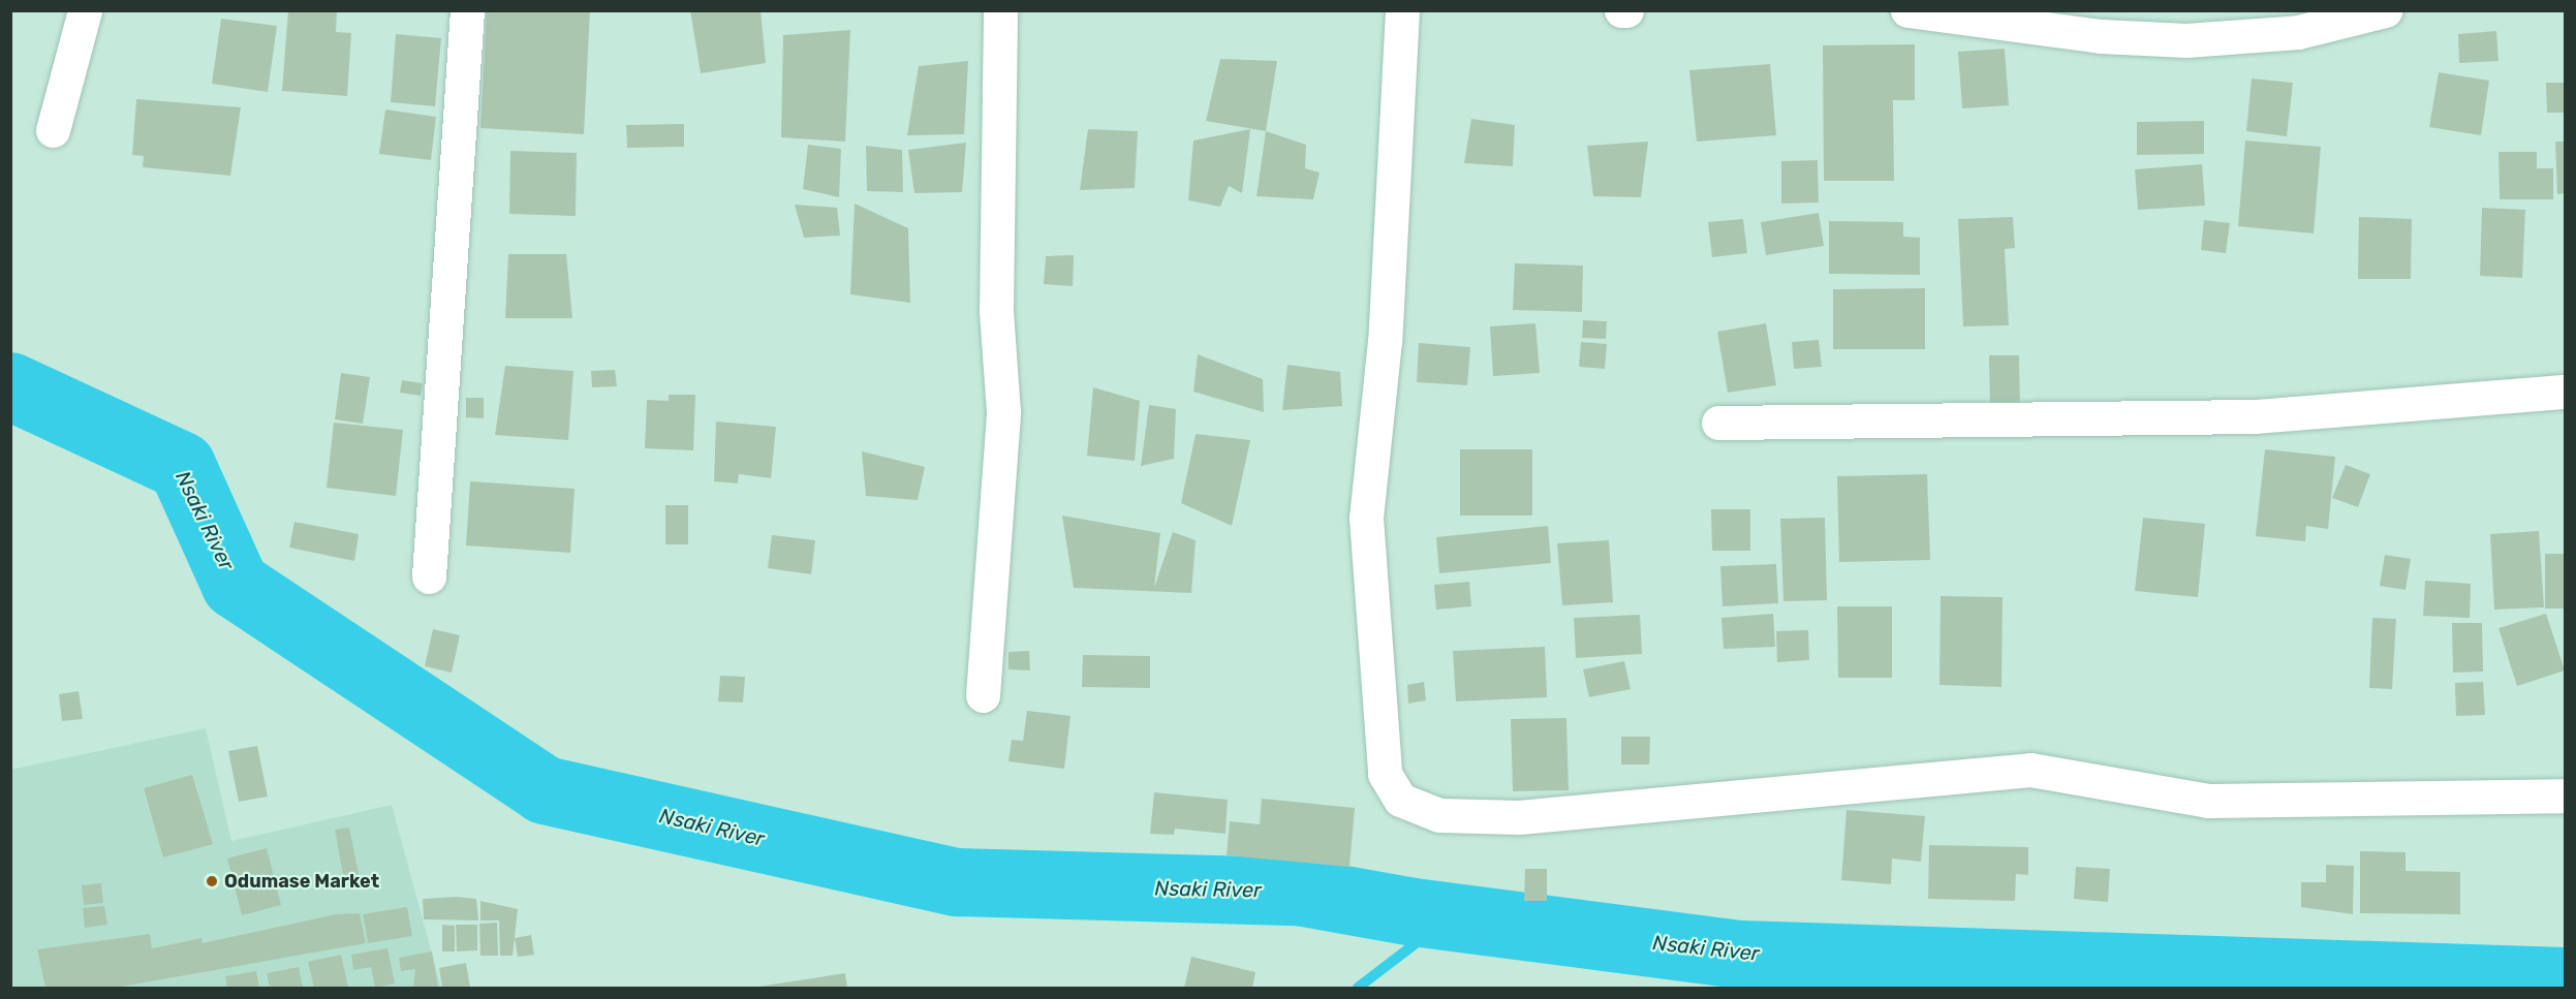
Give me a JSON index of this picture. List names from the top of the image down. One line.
{"water":["Nsaki River"],"places":["Odumase Market"]}
